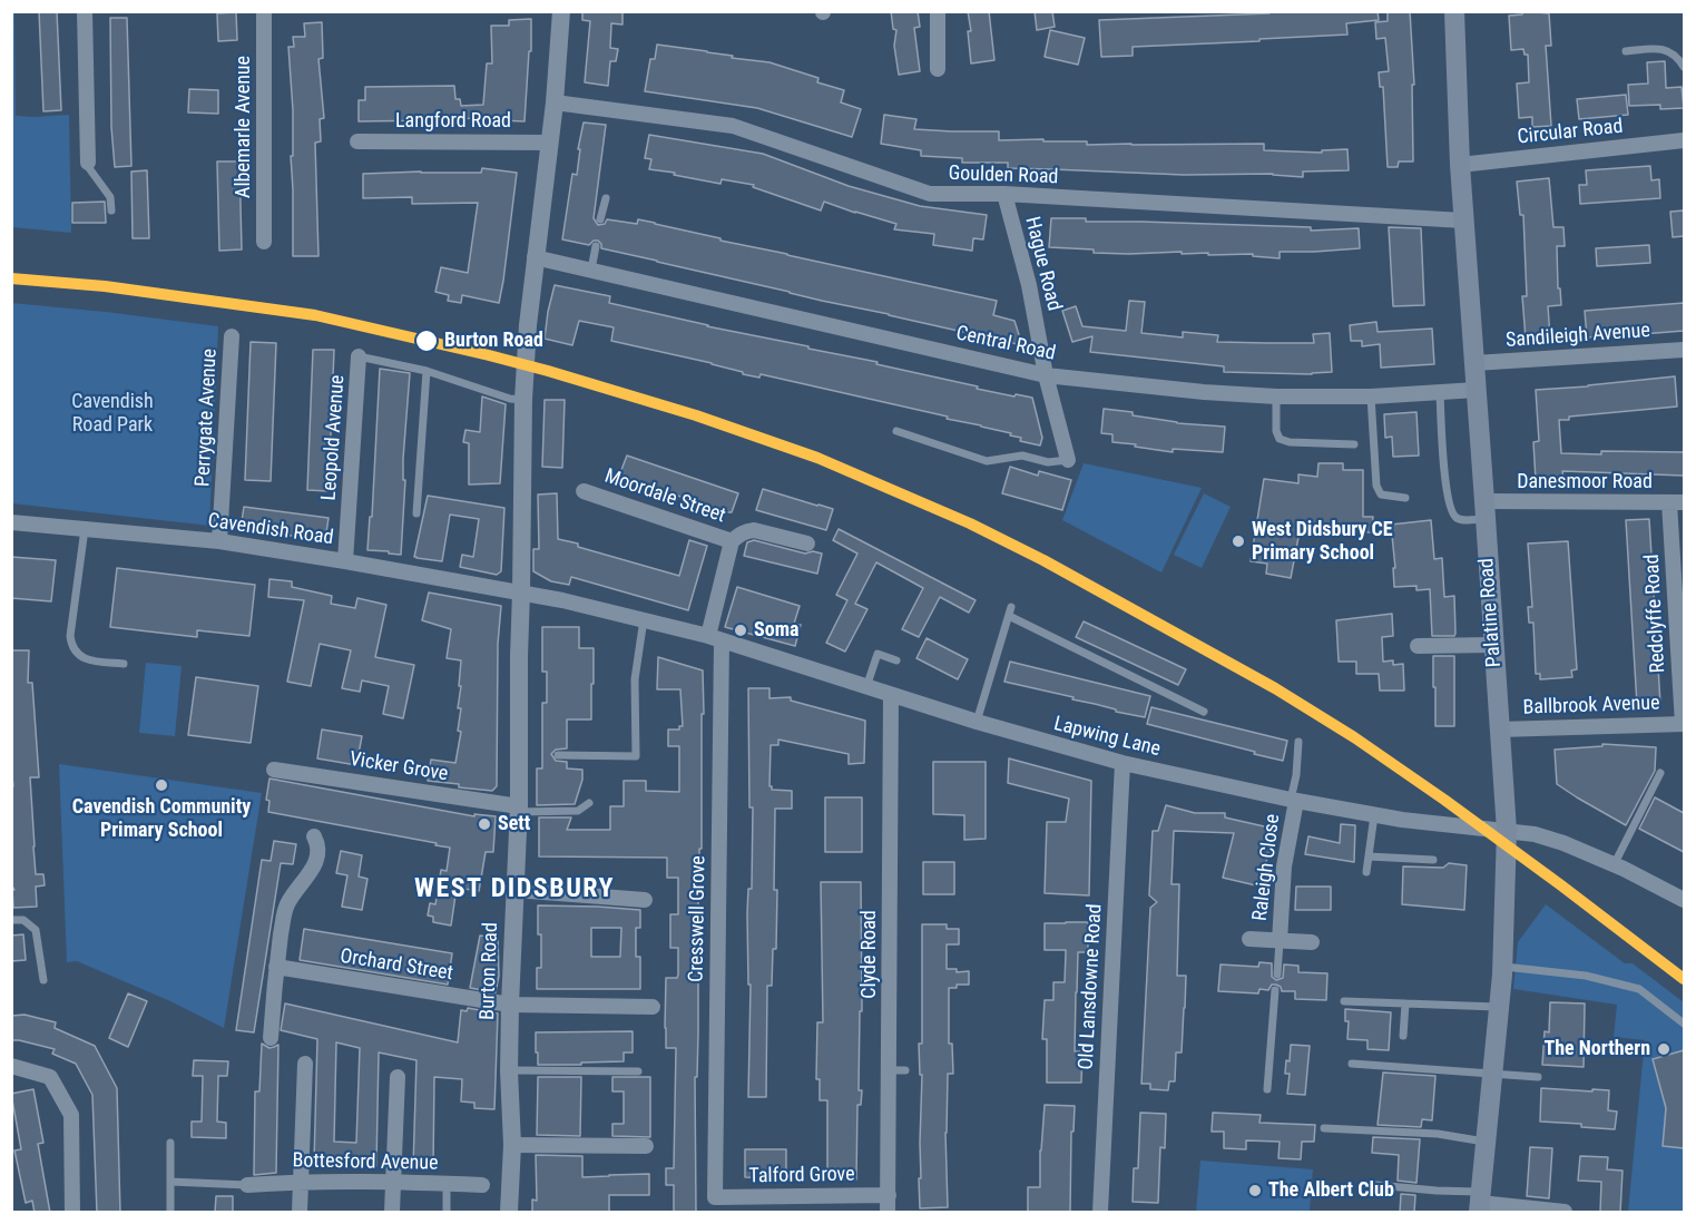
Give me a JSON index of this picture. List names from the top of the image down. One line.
{"streets":{"main road":["Palatine Road"],"street":["Langford Road","Albemarle Avenue","Circular Road","Goulden Road","Hague Road","Sandileigh Avenue","Central Road","Perrygate Avenue","Leopold Avenue","Danesmoor Road","Moordale Street","Cavendish Road","Redclyffe Road","Ballbrook Avenue","Lapwing Lane","Vicker Grove","Raleigh Close","Cresswell Grove","Clyde Road","Orchard Street","Burton Road","Old Lansdowne Road","Bottesford Avenue","Talford Grove"]},"crossings":[["Langford Road","Burton Road"],["Circular Road","Palatine Road"],["Goulden Road","Hague Road"],["Goulden Road","Palatine Road"],["Goulden Road","Burton Road"],["Hague Road","Central Road"],["Sandileigh Avenue","Palatine Road"],["Central Road","Palatine Road"],["Central Road","Burton Road"],["Perrygate Avenue","Cavendish Road"],["Leopold Avenue","Cavendish Road"],["Danesmoor Road","Palatine Road"],["Danesmoor Road","Redclyffe Road"],["Moordale Street","Cresswell Grove"],["Cavendish Road","Lapwing Lane"],["Cavendish Road","Burton Road"],["Palatine Road","Ballbrook Avenue"],["Palatine Road","Lapwing Lane"],["Redclyffe Road","Ballbrook Avenue"],["Lapwing Lane","Raleigh Close"],["Lapwing Lane","Cresswell Grove"],["Lapwing Lane","Clyde Road"],["Lapwing Lane","Burton Road"],["Lapwing Lane","Old Lansdowne Road"],["Vicker Grove","Burton Road"],["Cresswell Grove","Talford Grove"],["Clyde Road","Talford Grove"],["Orchard Street","Burton Road"]],"districts":["WEST DIDSBURY"],"parks":["Cavendish Road Park"],"places":["Burton Road","West Didsbury CE Primary School","Soma","Cavendish Community Primary School","Sett","The Northern","The Albert Club"]}
